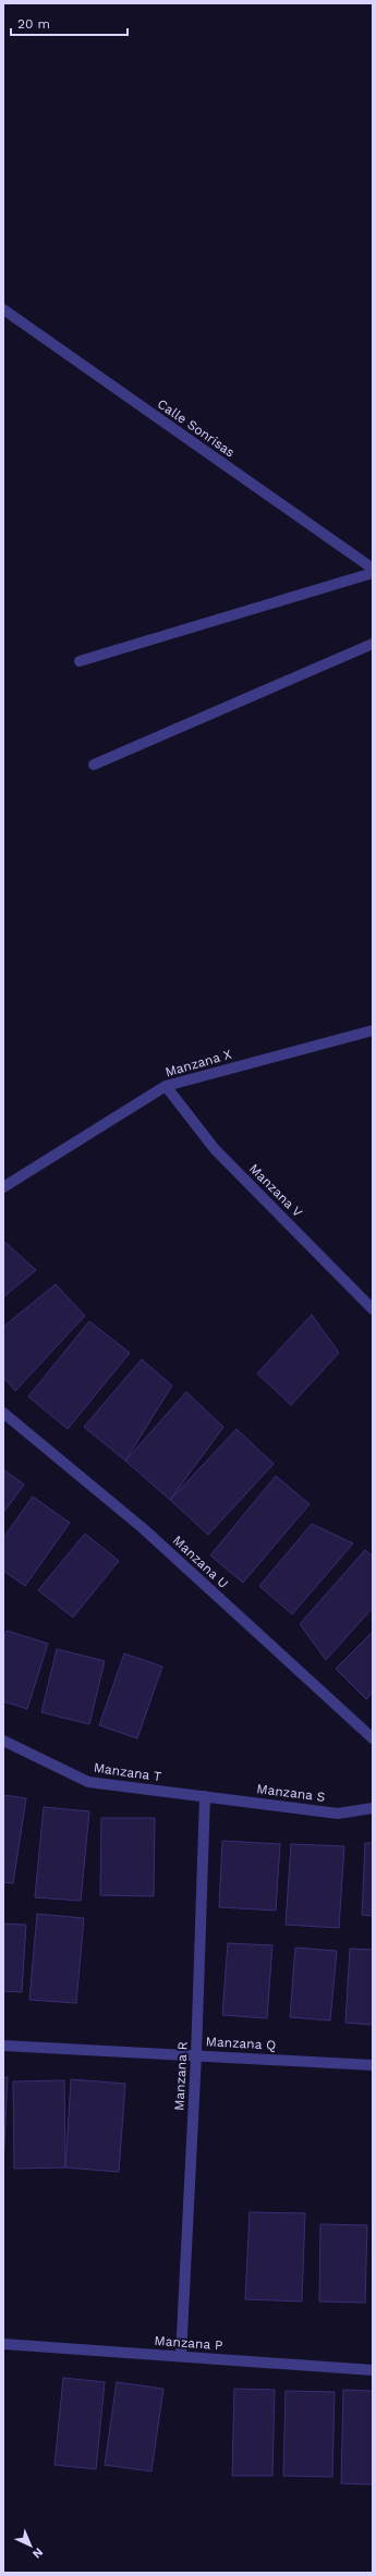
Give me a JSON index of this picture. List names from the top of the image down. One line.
{"streets":{"street":["Calle Sonrisas","Manzana X","Manzana V","Manzana U","Manzana T","Manzana S","Manzana Q","Manzana R","Manzana P"]},"crossings":[["Manzana X","Manzana V"],["Manzana T","Manzana S"],["Manzana T","Manzana R"],["Manzana S","Manzana R"],["Manzana Q","Manzana R"],["Manzana R","Manzana P"]],"scale_bar":"20 m","north":"bottom right"}
